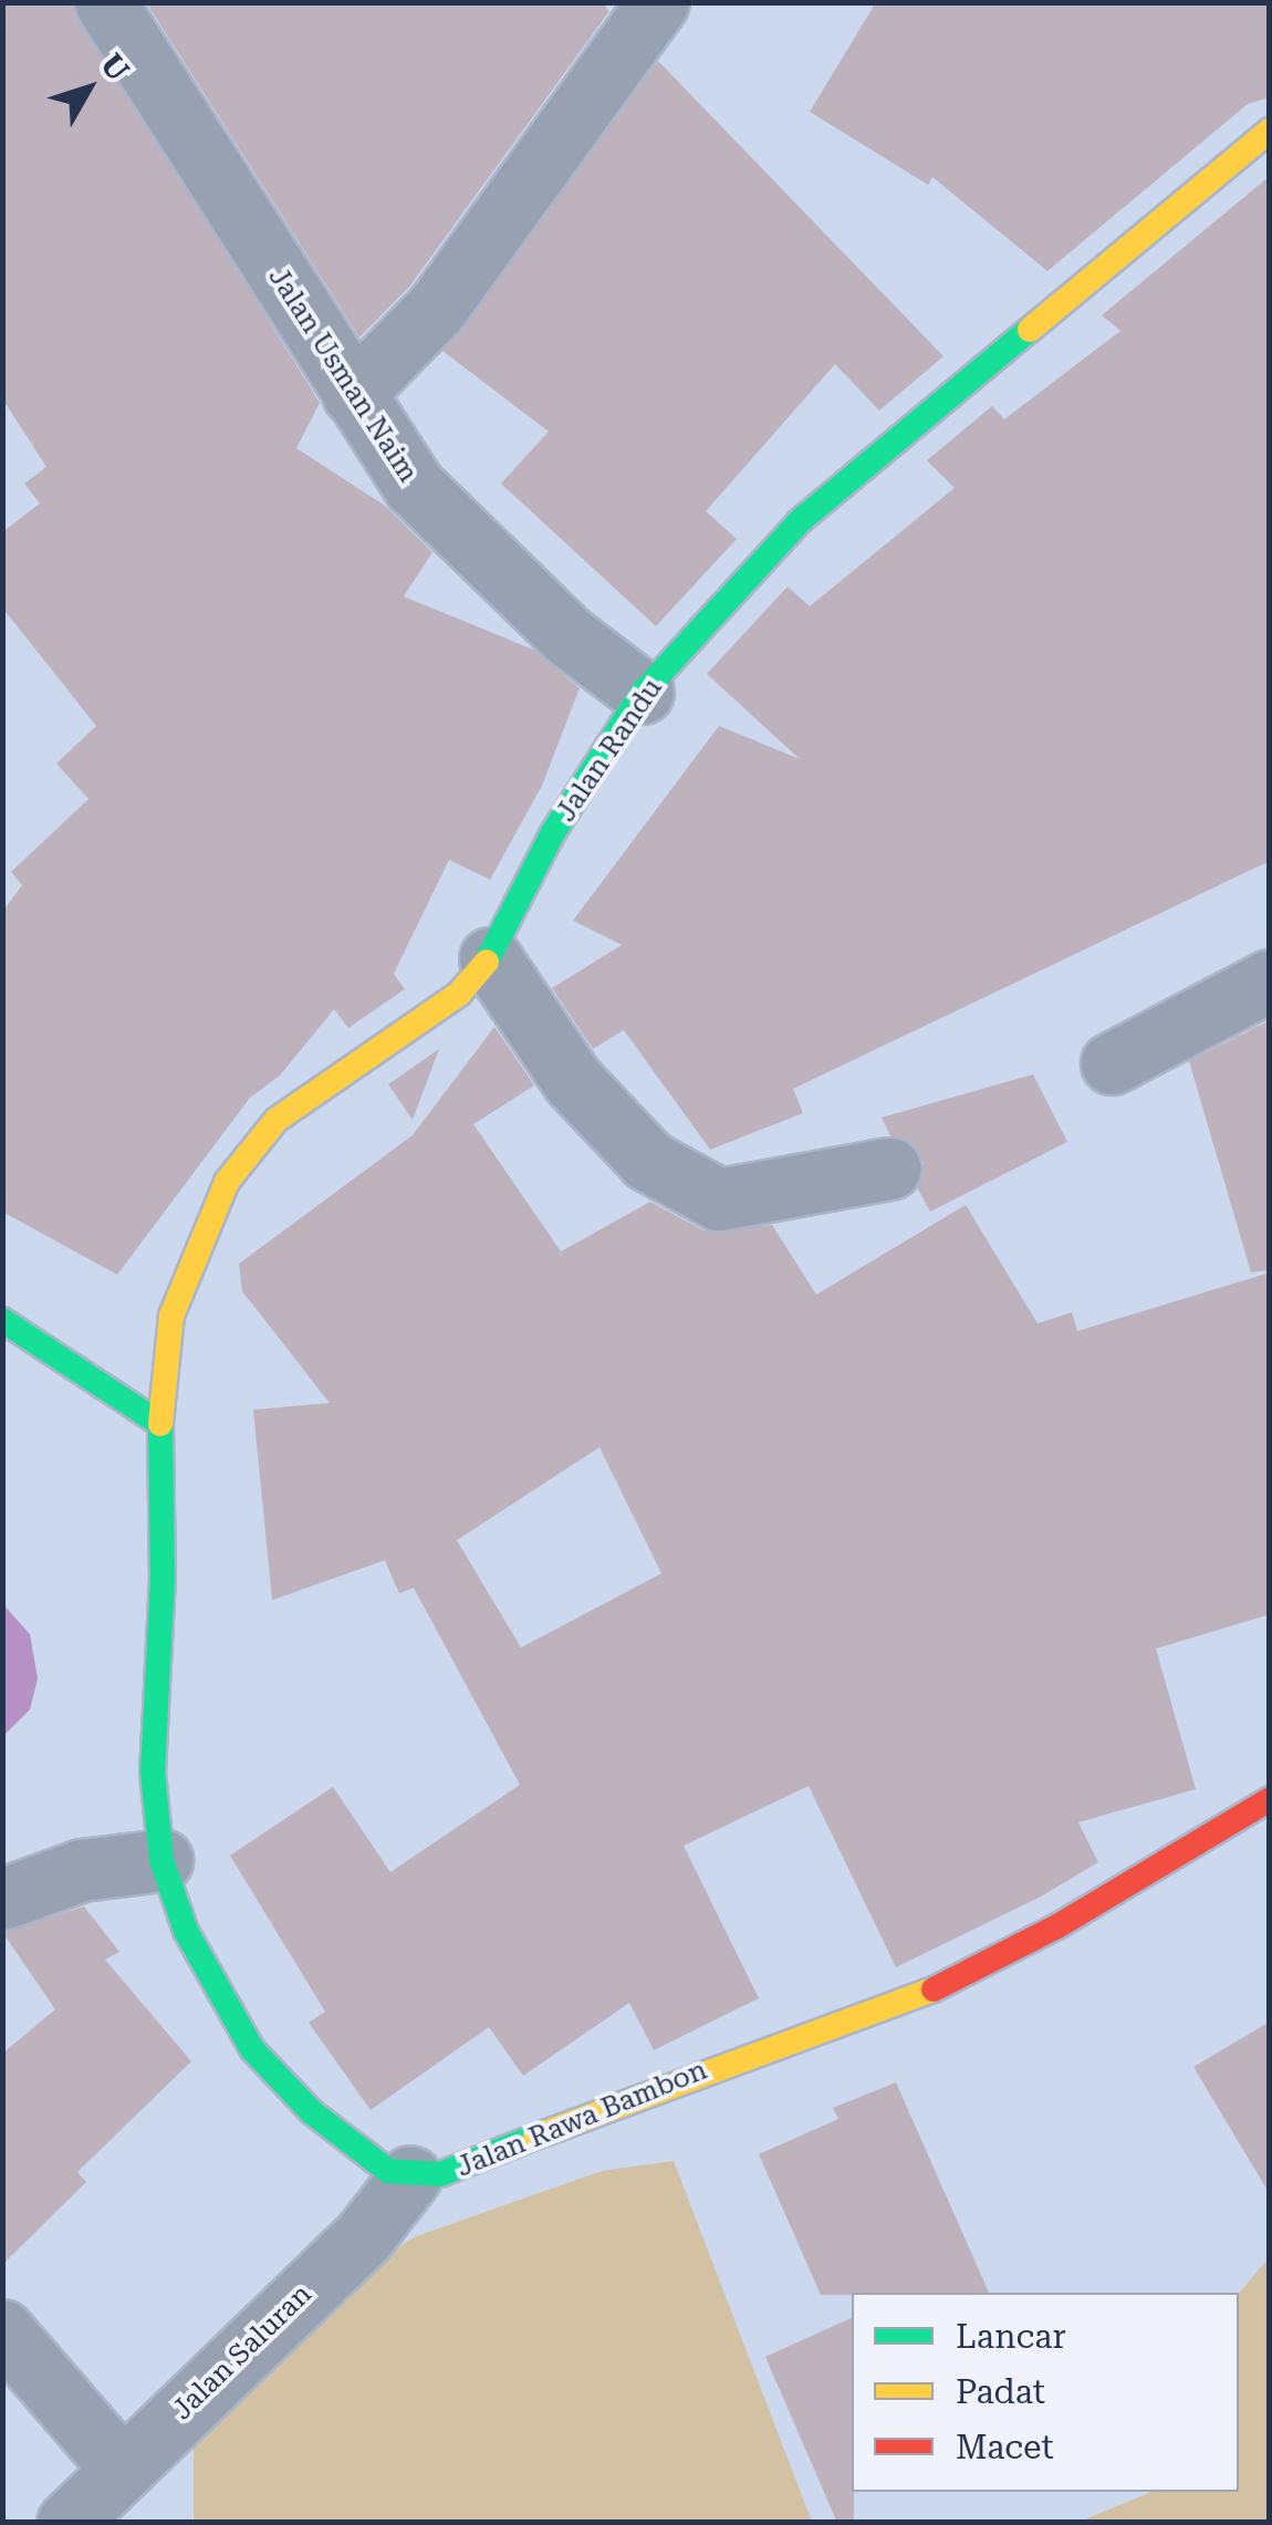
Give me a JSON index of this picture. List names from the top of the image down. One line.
{"streets":{"street":["Jalan Usman Naim","Jalan Randu","Jalan Rawa Bambon","Jalan Saluran"]},"crossings":[["Jalan Usman Naim","Jalan Randu"],["Jalan Rawa Bambon","Jalan Saluran"]],"legend":["Lancar","Padat","Macet"],"north":"top right"}
